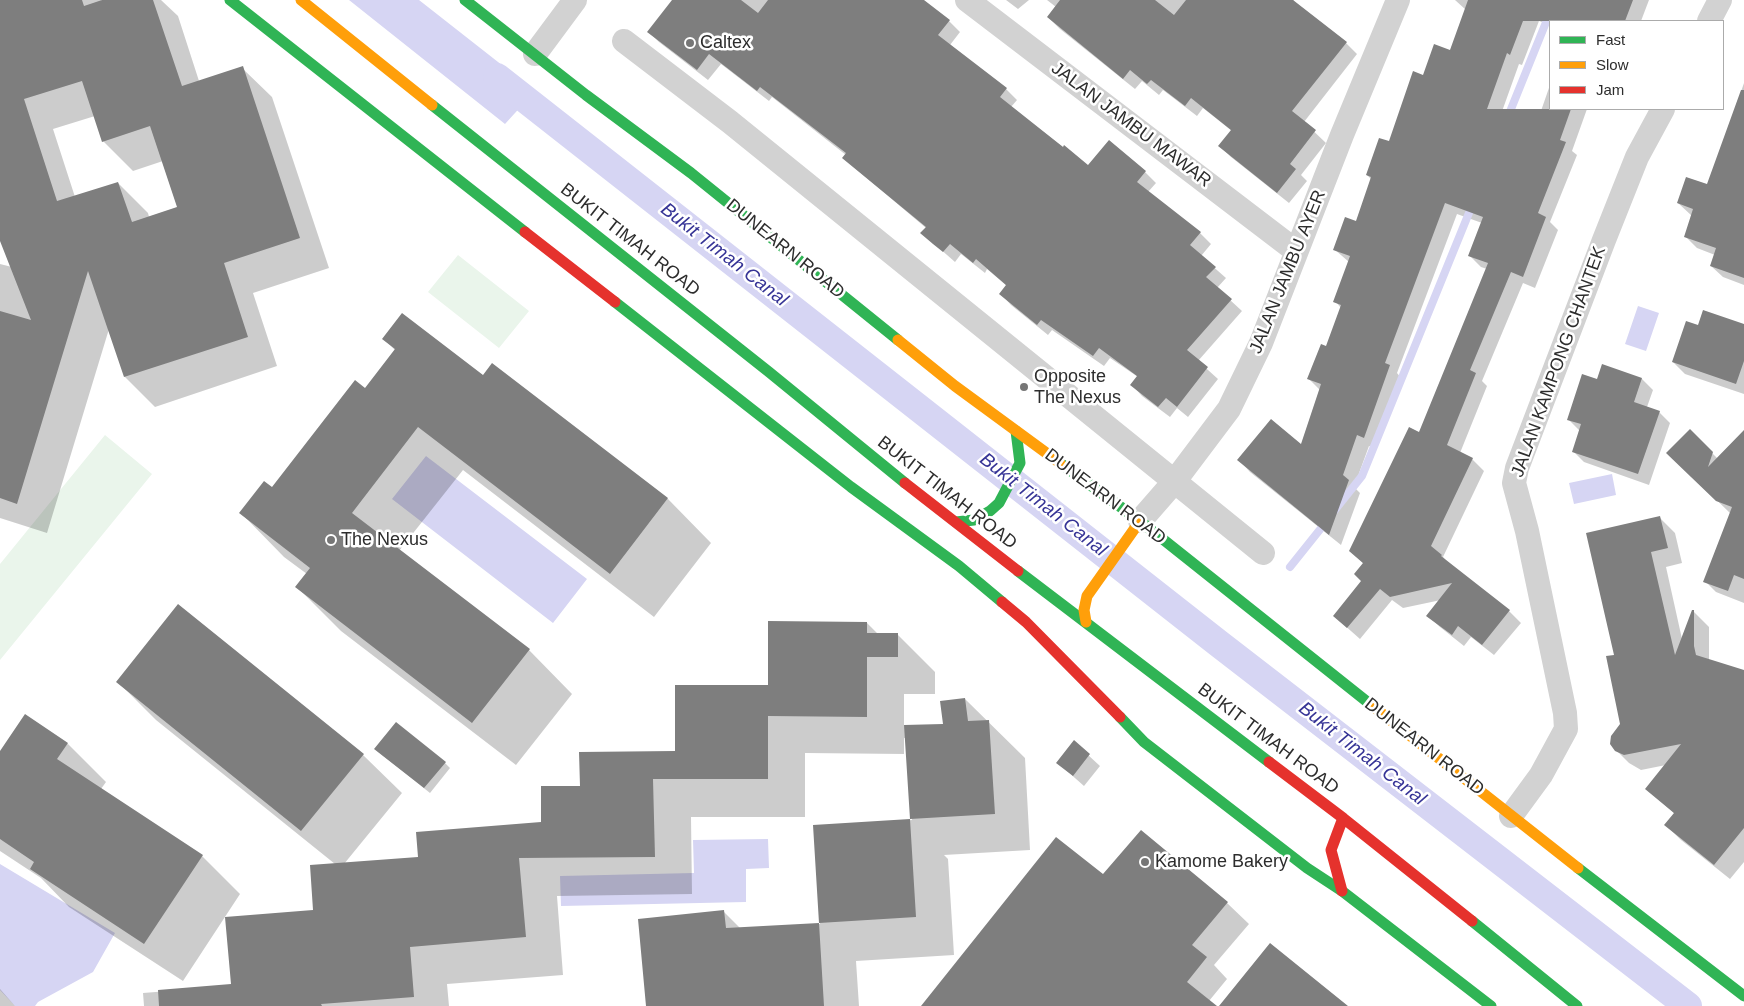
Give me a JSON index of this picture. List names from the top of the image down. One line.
{"streets":{"highway":["BUKIT TIMAH ROAD","DUNEARN ROAD"],"street":["JALAN JAMBU MAWAR","JALAN JAMBU AYER","JALAN KAMPONG CHANTEK"]},"crossings":[["JALAN JAMBU MAWAR","JALAN JAMBU AYER"],["DUNEARN ROAD","JALAN JAMBU AYER"],["DUNEARN ROAD","JALAN KAMPONG CHANTEK"]],"water":["Bukit Timah Canal"],"places":["Caltex","Opposite The Nexus","The Nexus","Kamome Bakery"],"legend":["Fast","Slow","Jam"]}
